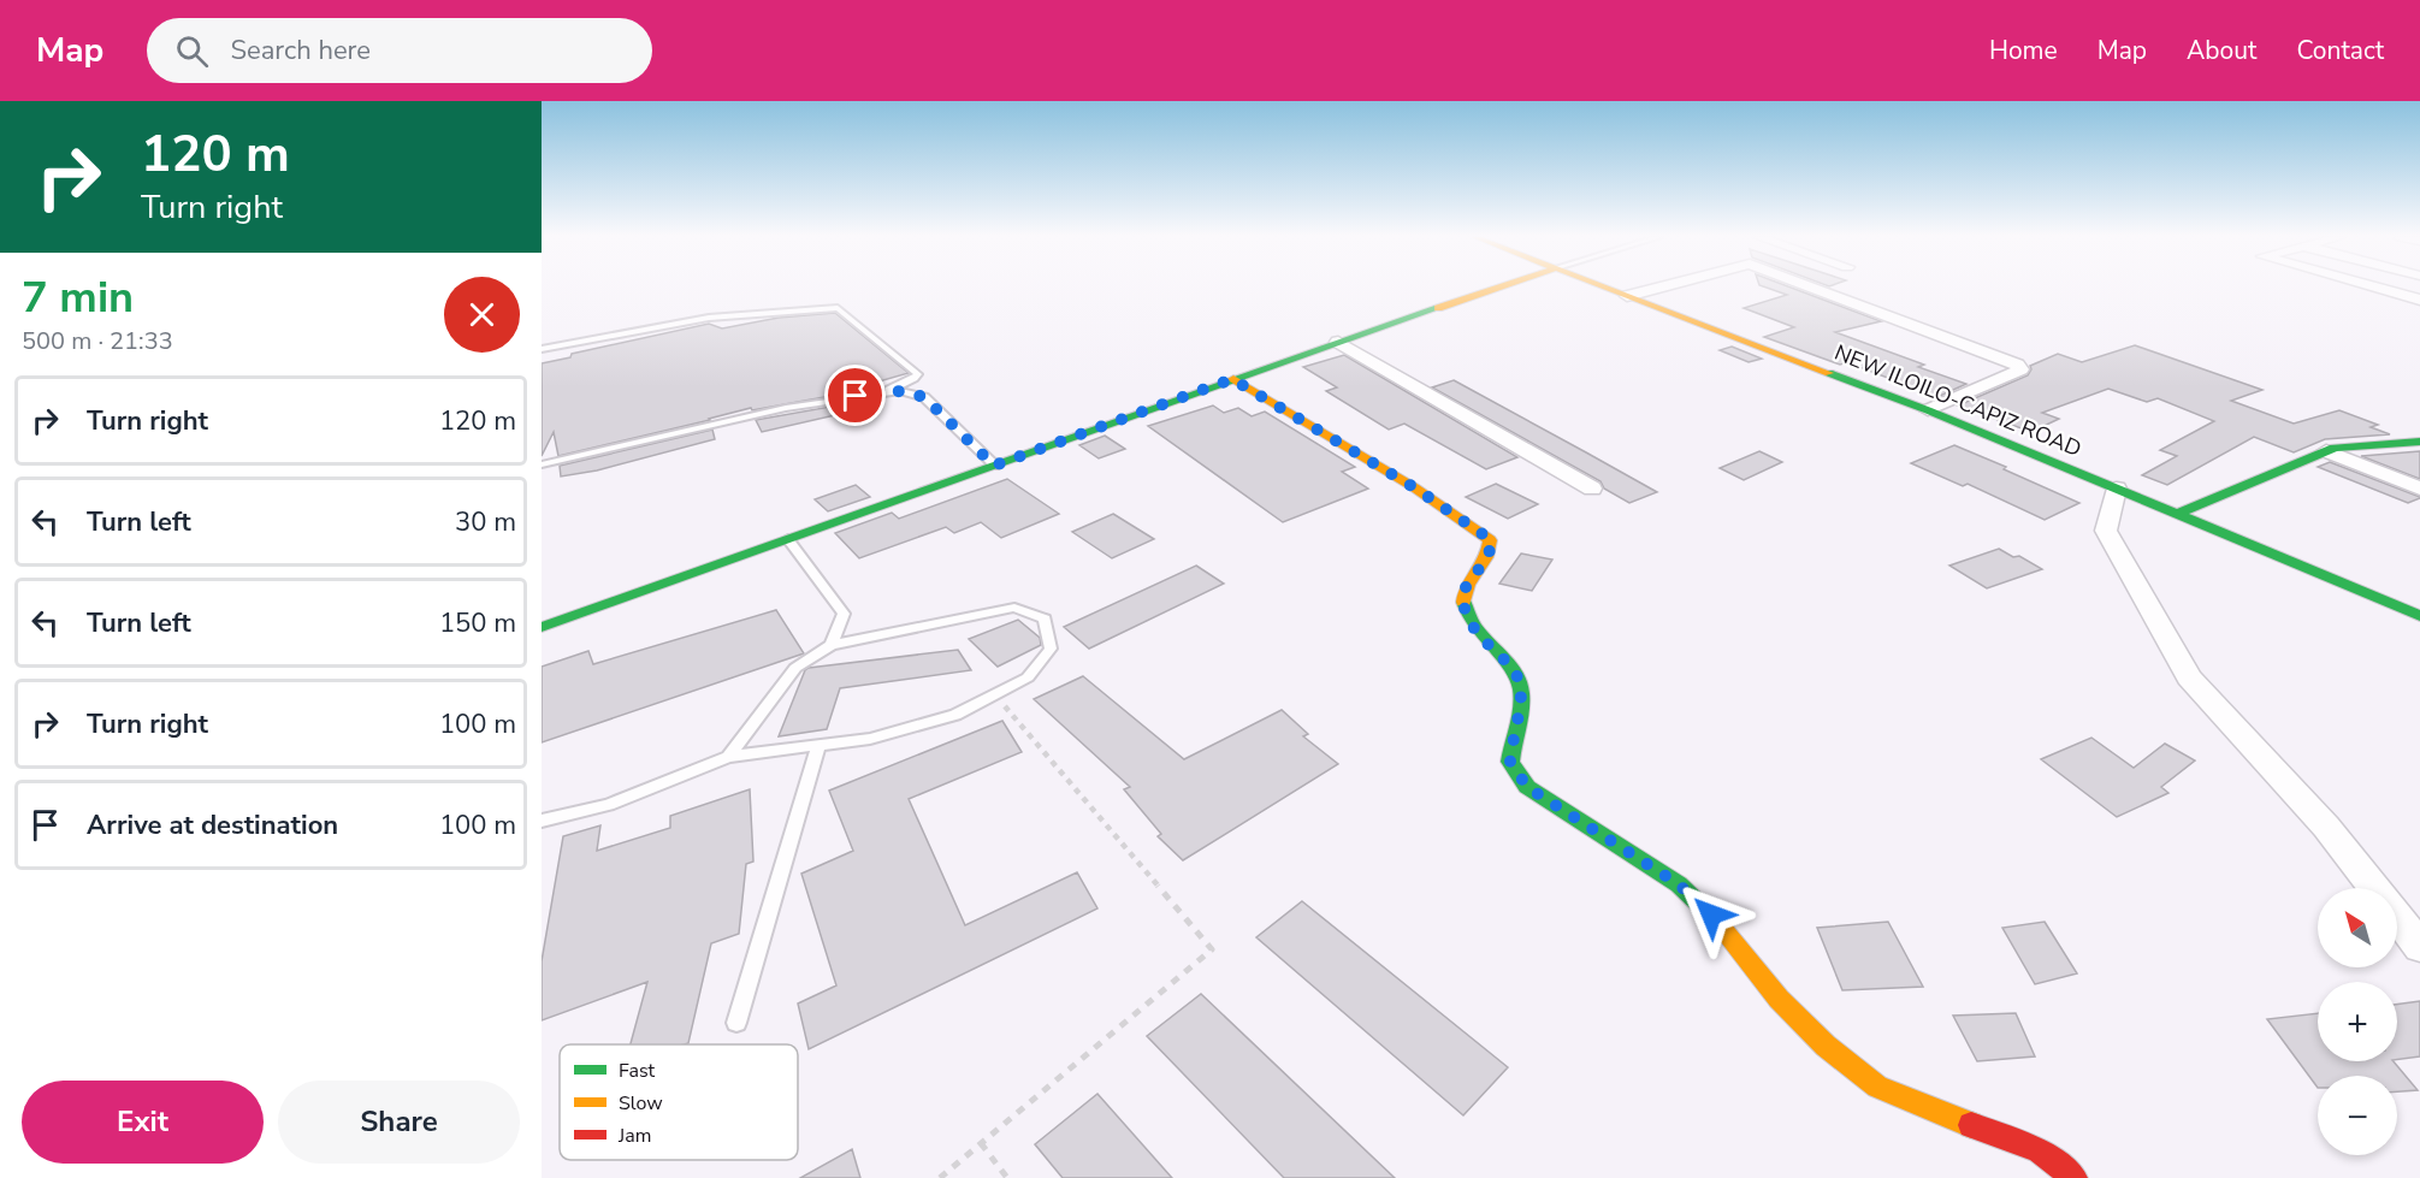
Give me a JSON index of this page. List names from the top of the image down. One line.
{"streets":{"main road":["NEW ILOILO-CAPIZ ROAD"]},"legend":["Fast","Slow","Jam"],"north":"top left","page":{"header":"Map","search":"Search here","nav":["Home","Map","About","Contact"],"turn":["120 m","Turn right"],"heading":["7 min","500 m · 21:33"],"list":[{"name":"Turn right","value":"120 m"},{"name":"Turn left","value":"30 m"},{"name":"Turn left","value":"150 m"},{"name":"Turn right","value":"100 m"},{"name":"Arrive at destination","value":"100 m"}],"map_buttons":["+","−"],"buttons":["Exit","Share"]}}
